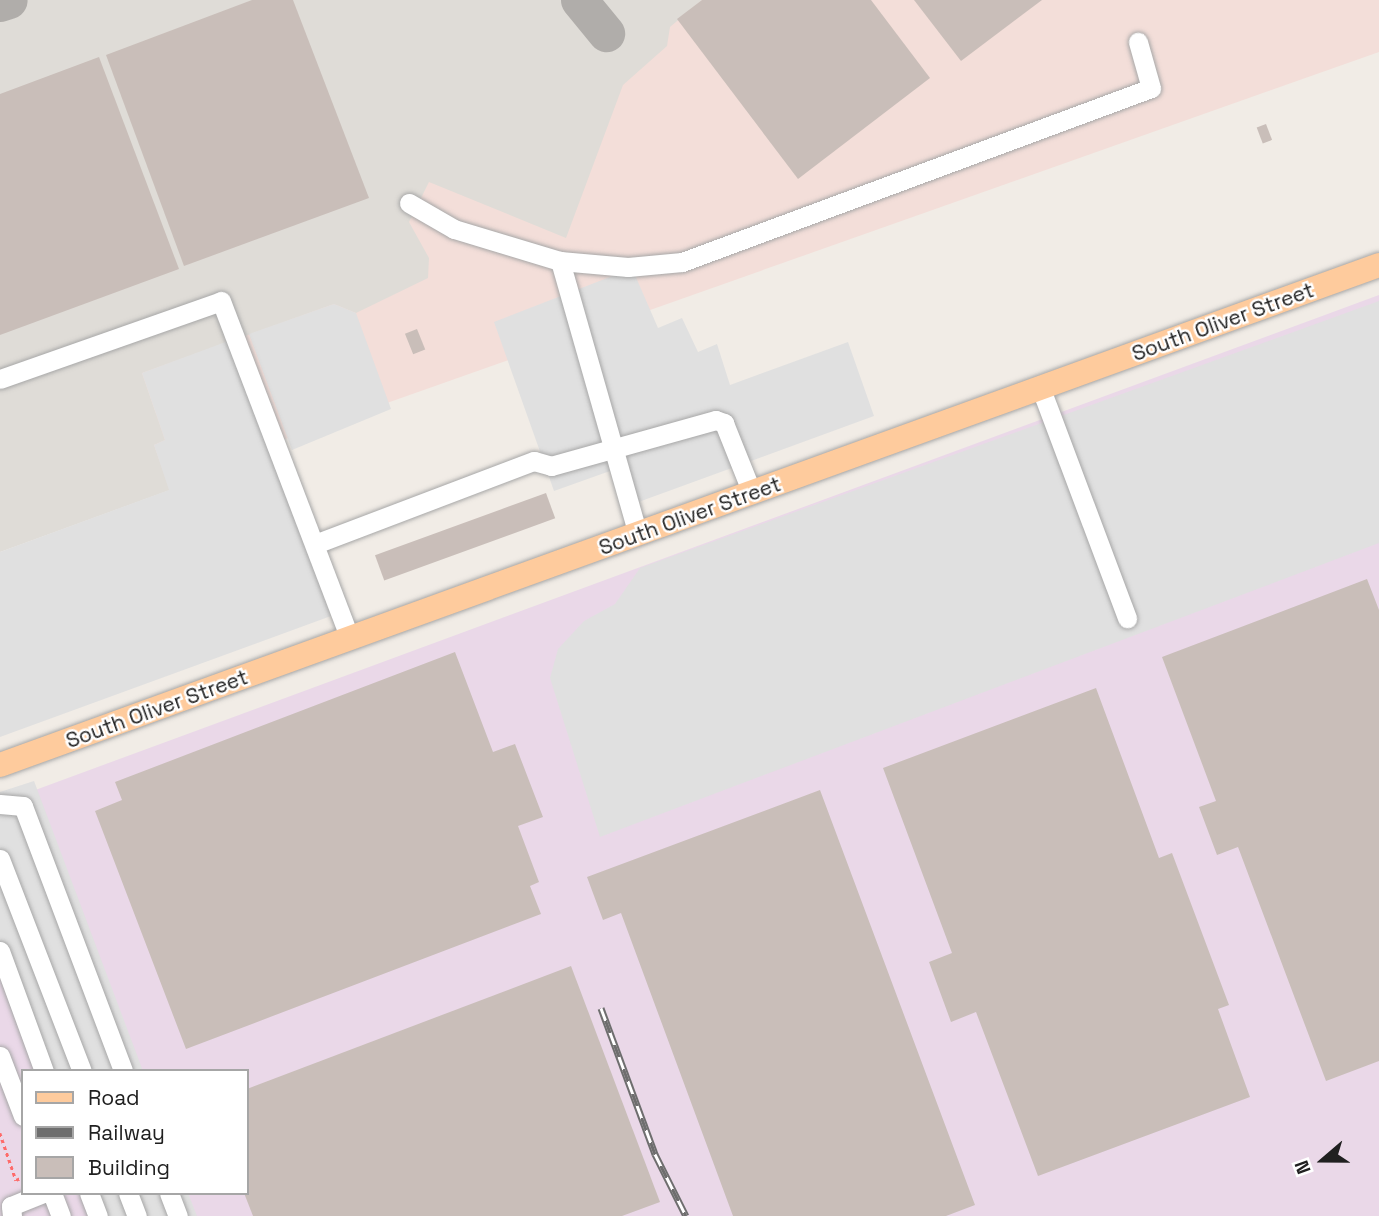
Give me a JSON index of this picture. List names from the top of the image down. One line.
{"streets":{"main road":["South Oliver Street"]},"legend":["Road","Railway","Building"],"north":"left"}
